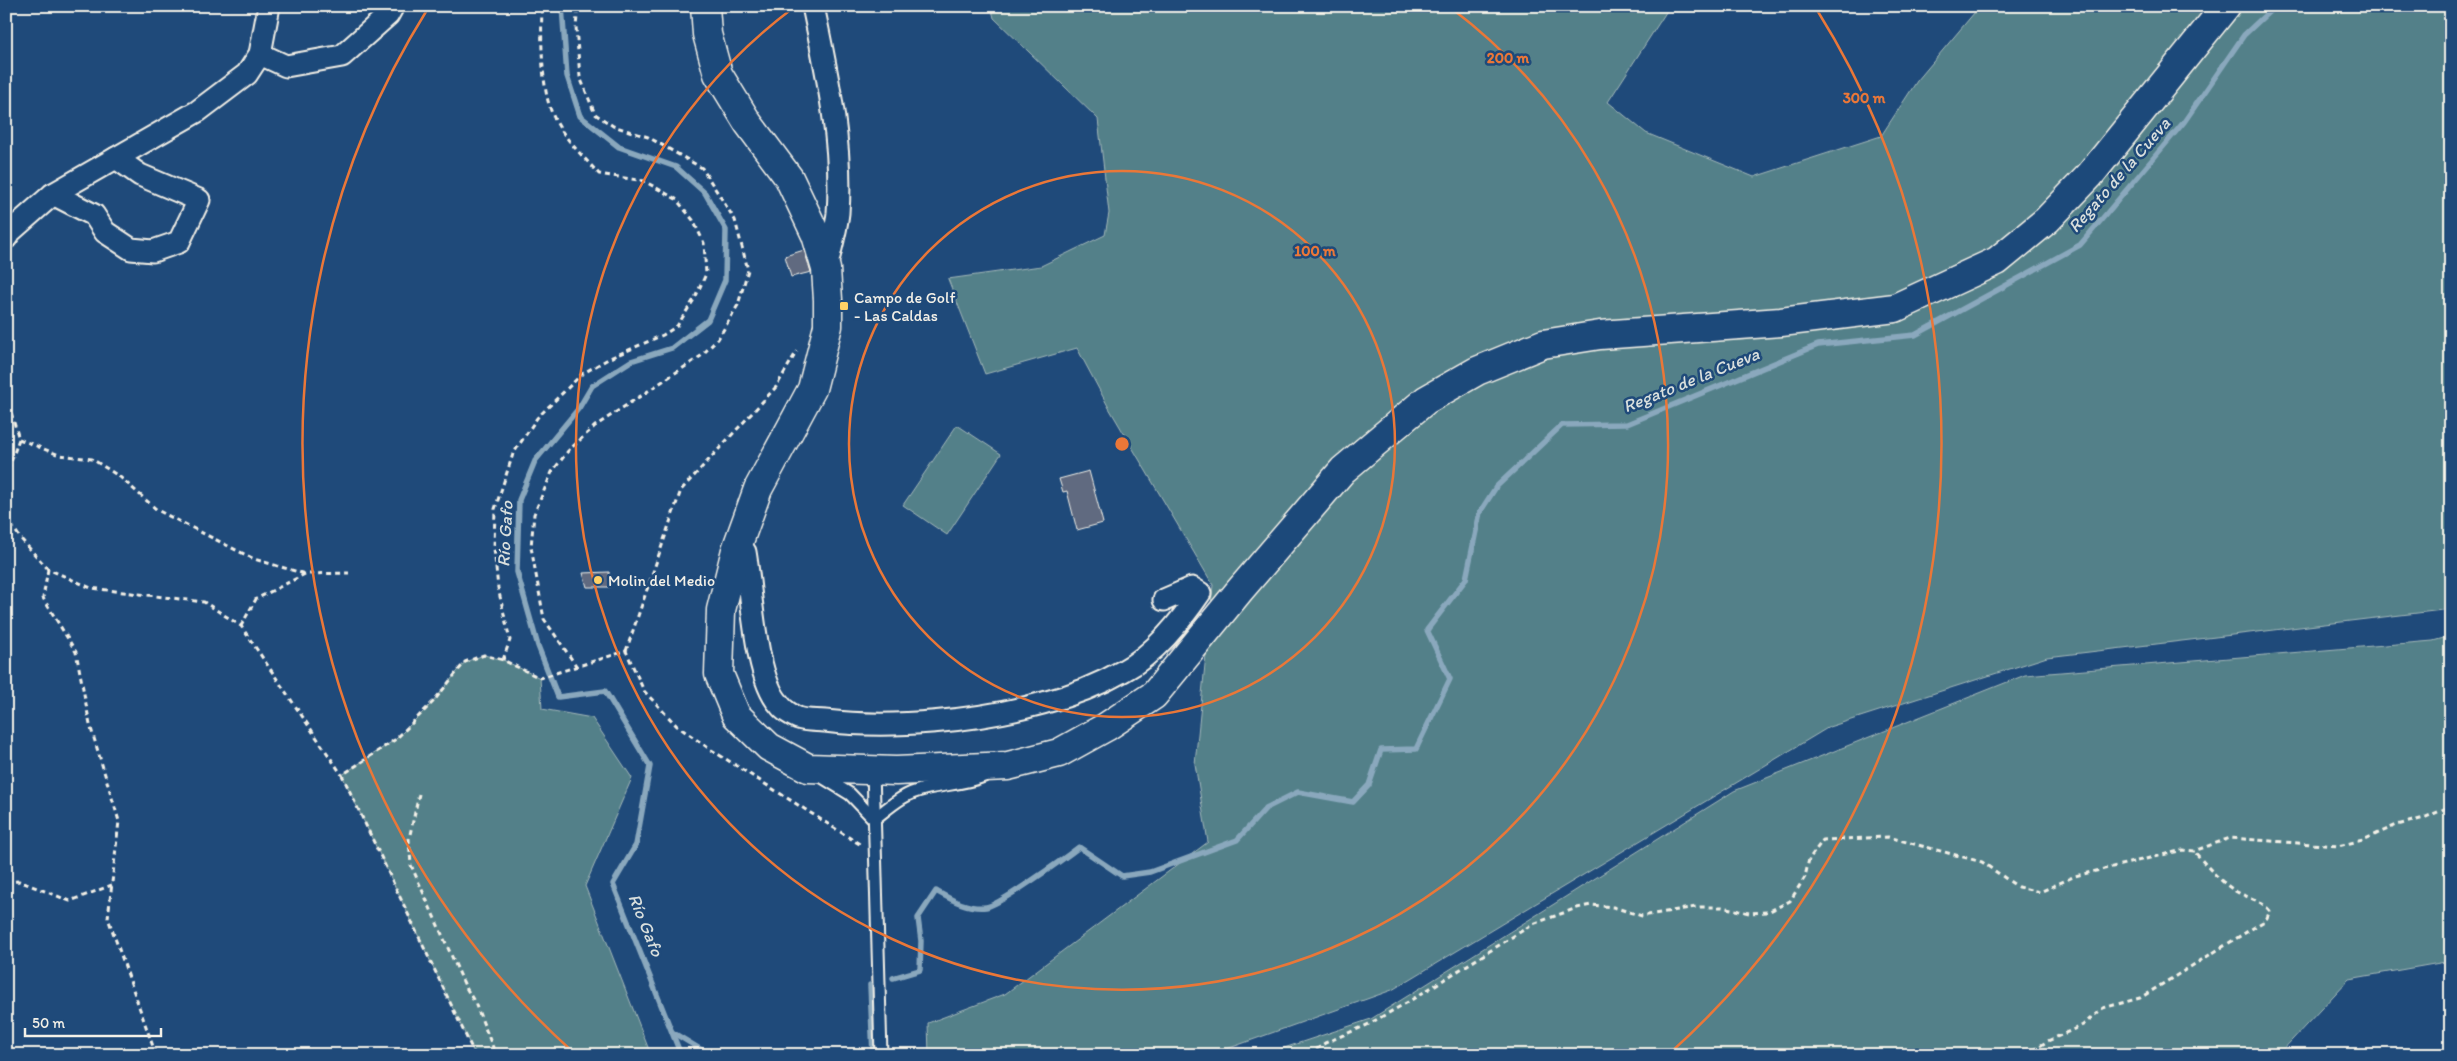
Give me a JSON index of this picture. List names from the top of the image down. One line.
{"water":["Regato de la Cueva","Río Gafo"],"places":{"transit":["Campo de Golf - Las Caldas"],"other":["Molin del Medio"]},"scale_bar":"50 m","rings":["200 m","300 m","100 m"]}
